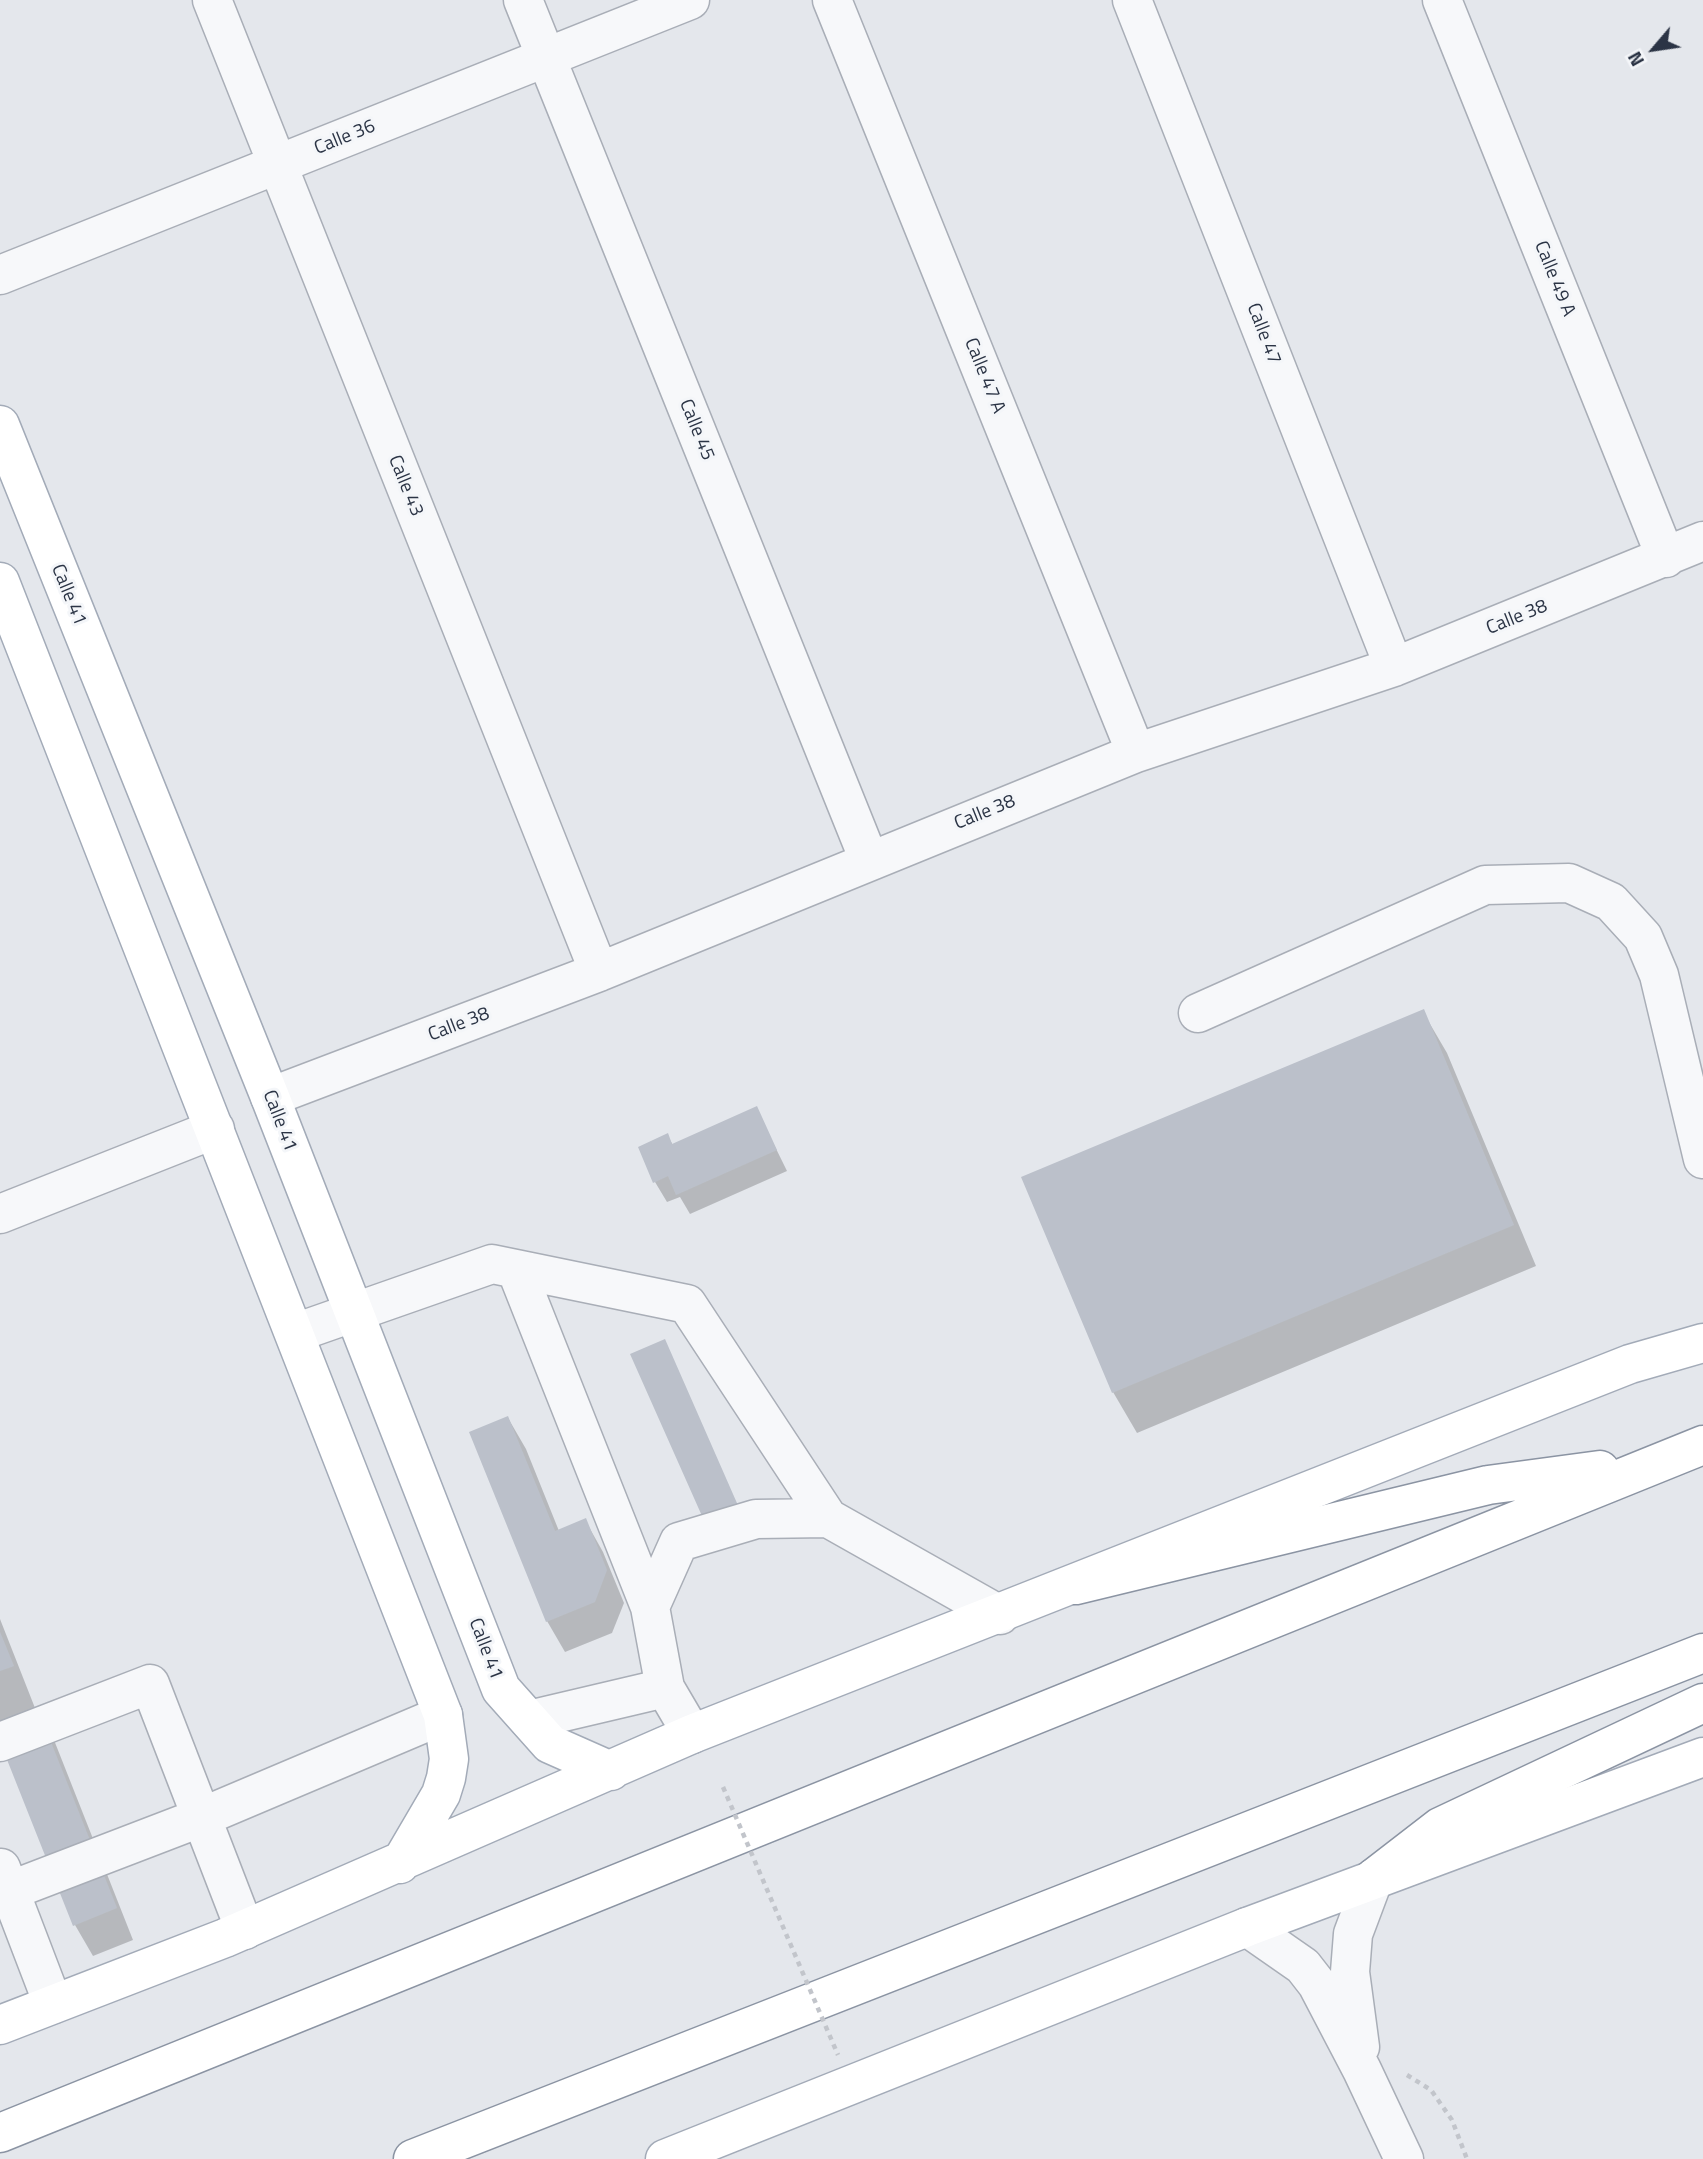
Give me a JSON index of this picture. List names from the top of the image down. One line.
{"streets":{"main road":["Calle 41"],"street":["Calle 36","Calle 49 A","Calle 47","Calle 47 A","Calle 45","Calle 43","Calle 38"]},"crossings":[["Calle 36","Calle 45"],["Calle 36","Calle 43"],["Calle 49 A","Calle 38"],["Calle 47","Calle 38"],["Calle 47 A","Calle 38"],["Calle 45","Calle 38"],["Calle 43","Calle 38"],["Calle 41","Calle 38"]],"north":"bottom left"}
